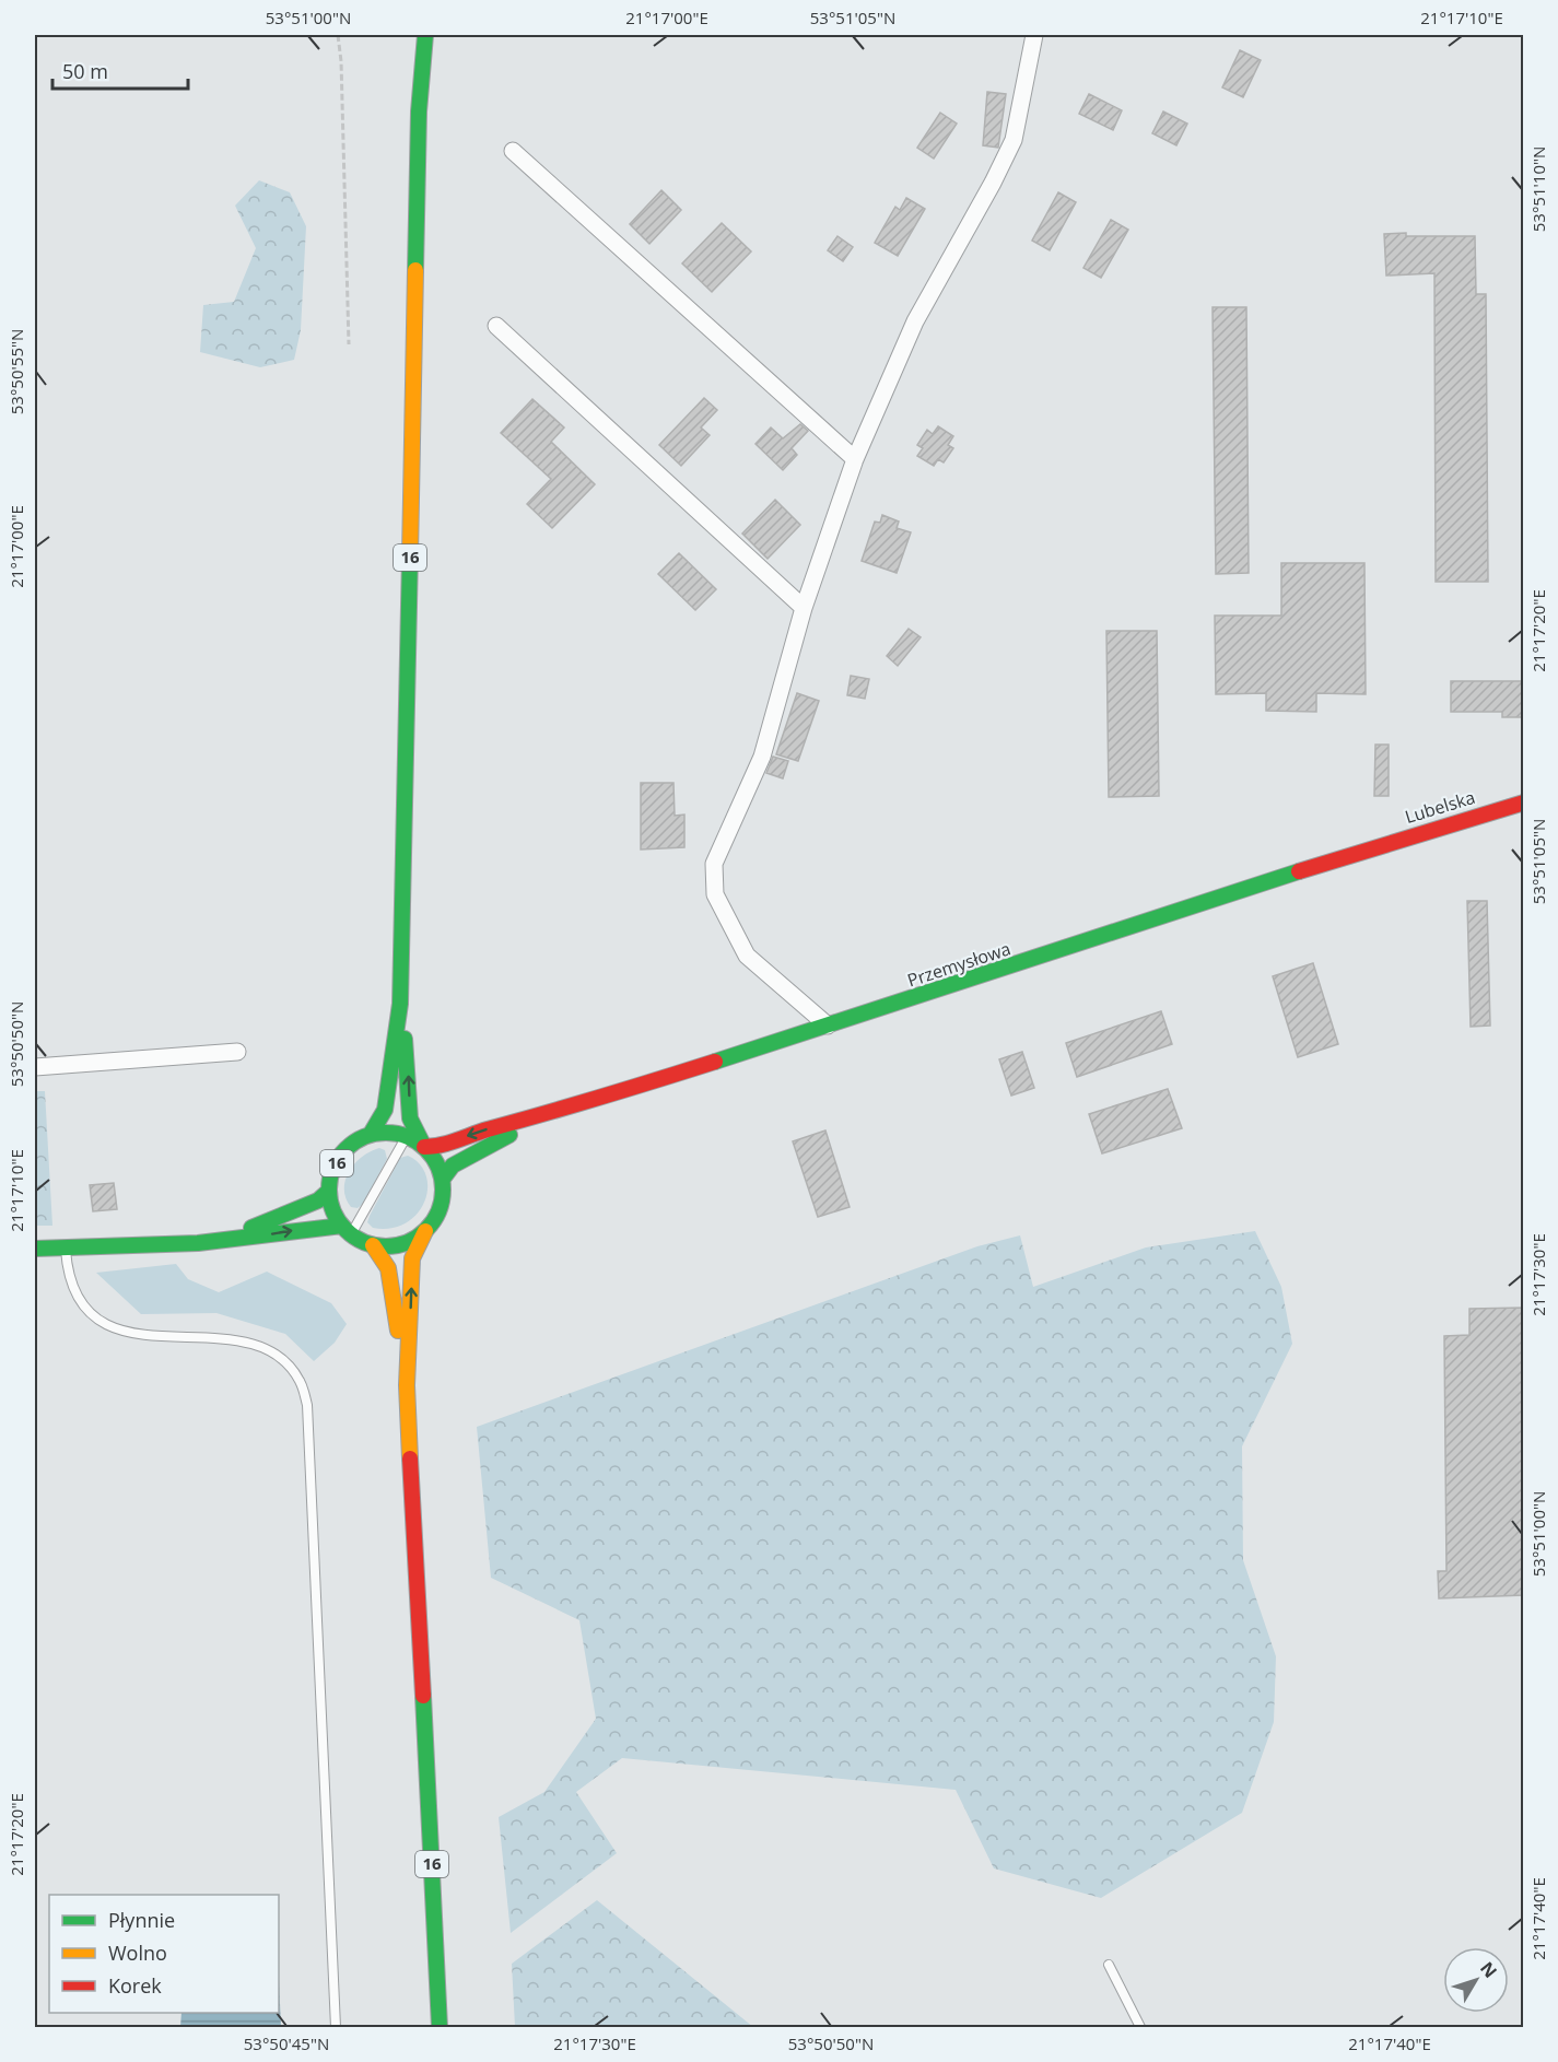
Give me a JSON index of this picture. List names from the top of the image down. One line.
{"streets":{"main road":["16","Lubelska","Przemysłowa"]},"crossings":[["16","Przemysłowa"],["Lubelska","Przemysłowa"]],"legend":["Płynnie","Wolno","Korek"],"scale_bar":"50 m","north":"top right","coordinates":["53°51'00\"N","21°17'00\"E","53°51'05\"N","21°17'10\"E","53°51'10\"N","53°50'55\"N","21°17'20\"E","53°50'50\"N","21°17'30\"E","21°17'40\"E","53°50'45\"N"]}
